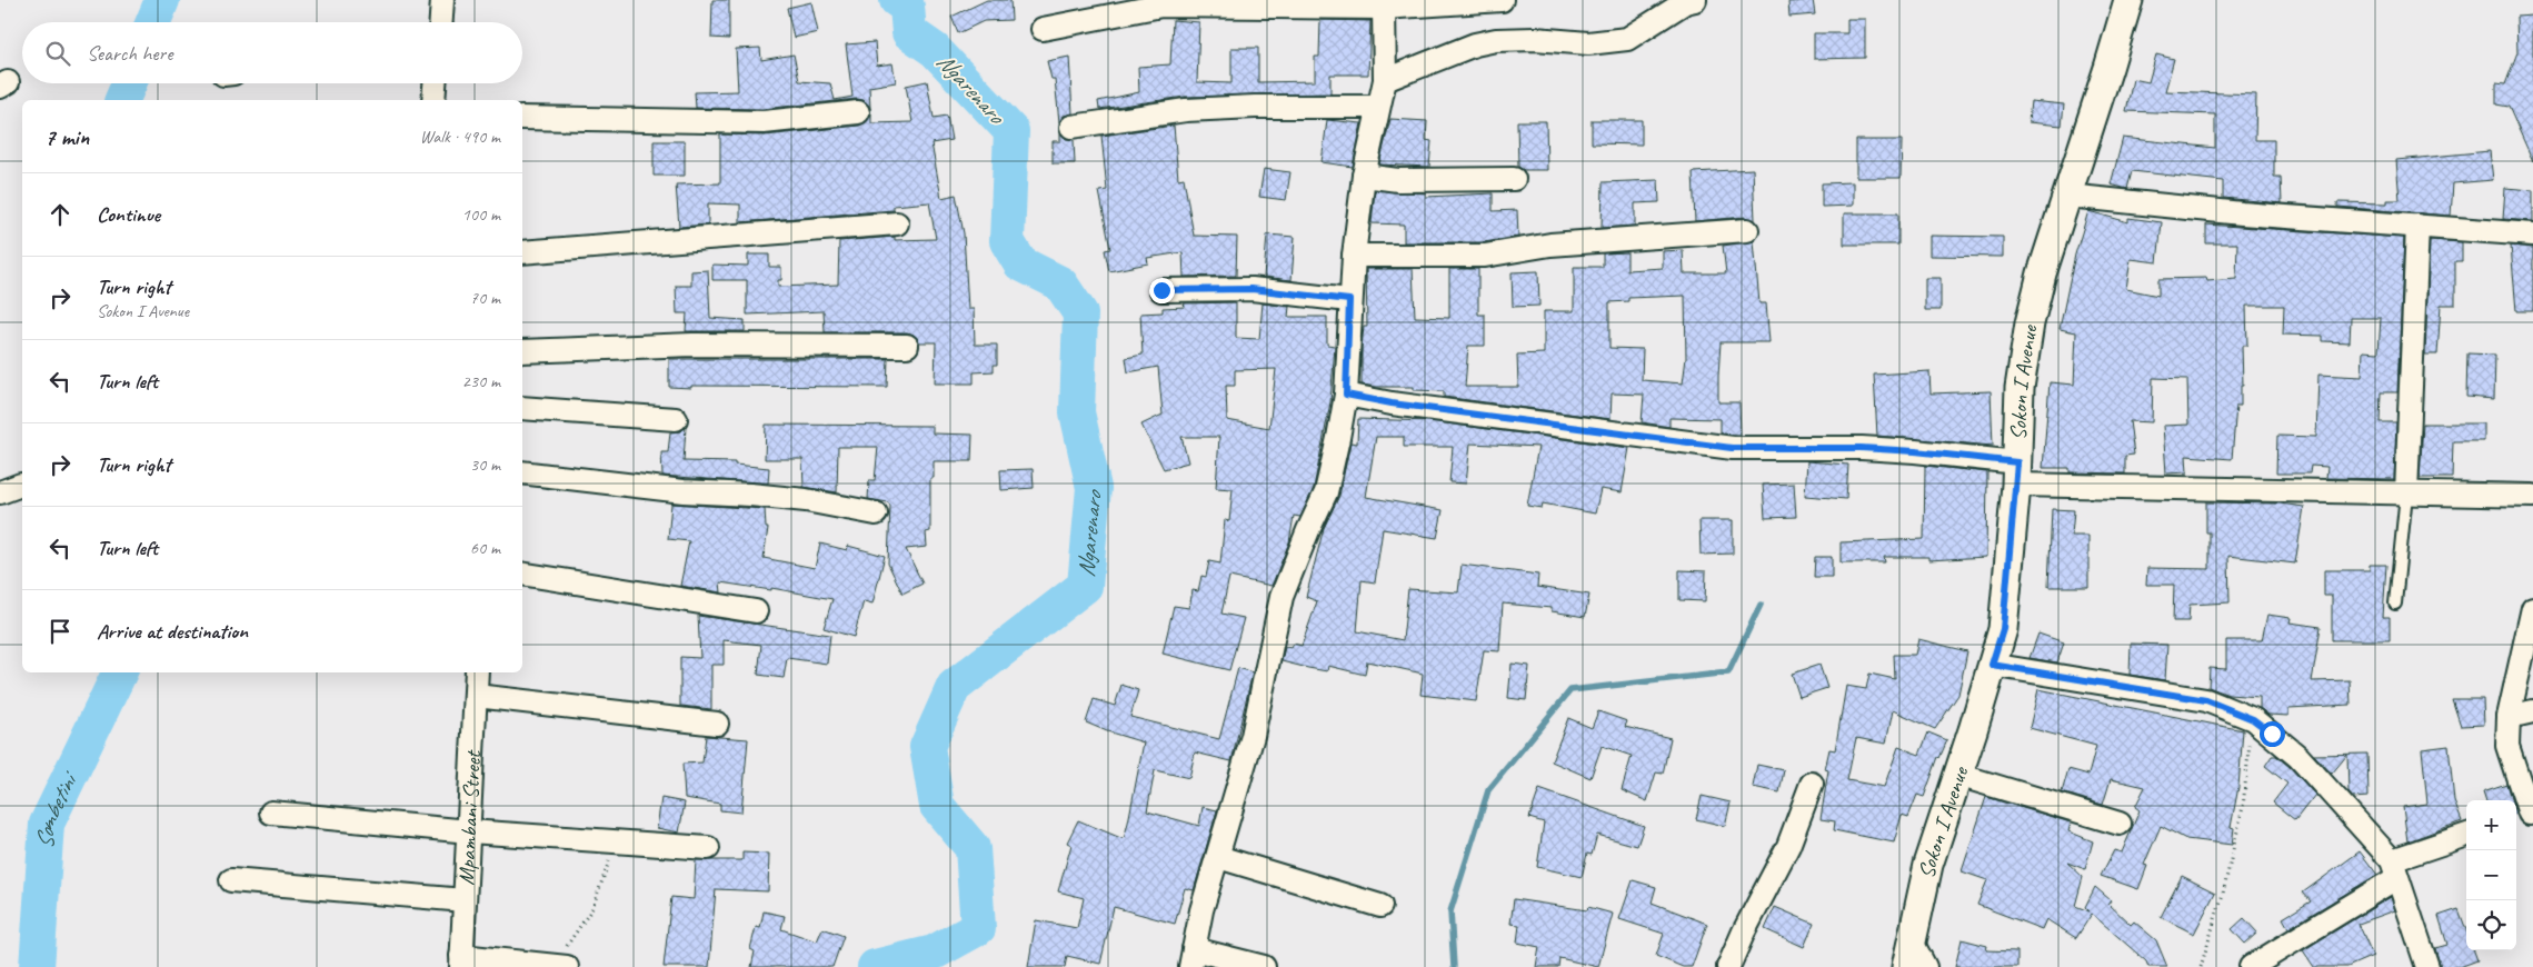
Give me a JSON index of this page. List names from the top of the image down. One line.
{"streets":{"street":["Sokon I Avenue","Mpambani Street"]},"water":["Ngarenaro","Sombetini"],"page":{"search":"Search here","heading":["7 min","Walk · 490 m"],"list":[["Continue","100 m"],["Turn right","Sokon I Avenue","70 m"],["Turn left","230 m"],["Turn right","30 m"],["Turn left","60 m"],"Arrive at destination"],"map_buttons":["+","−"]}}
